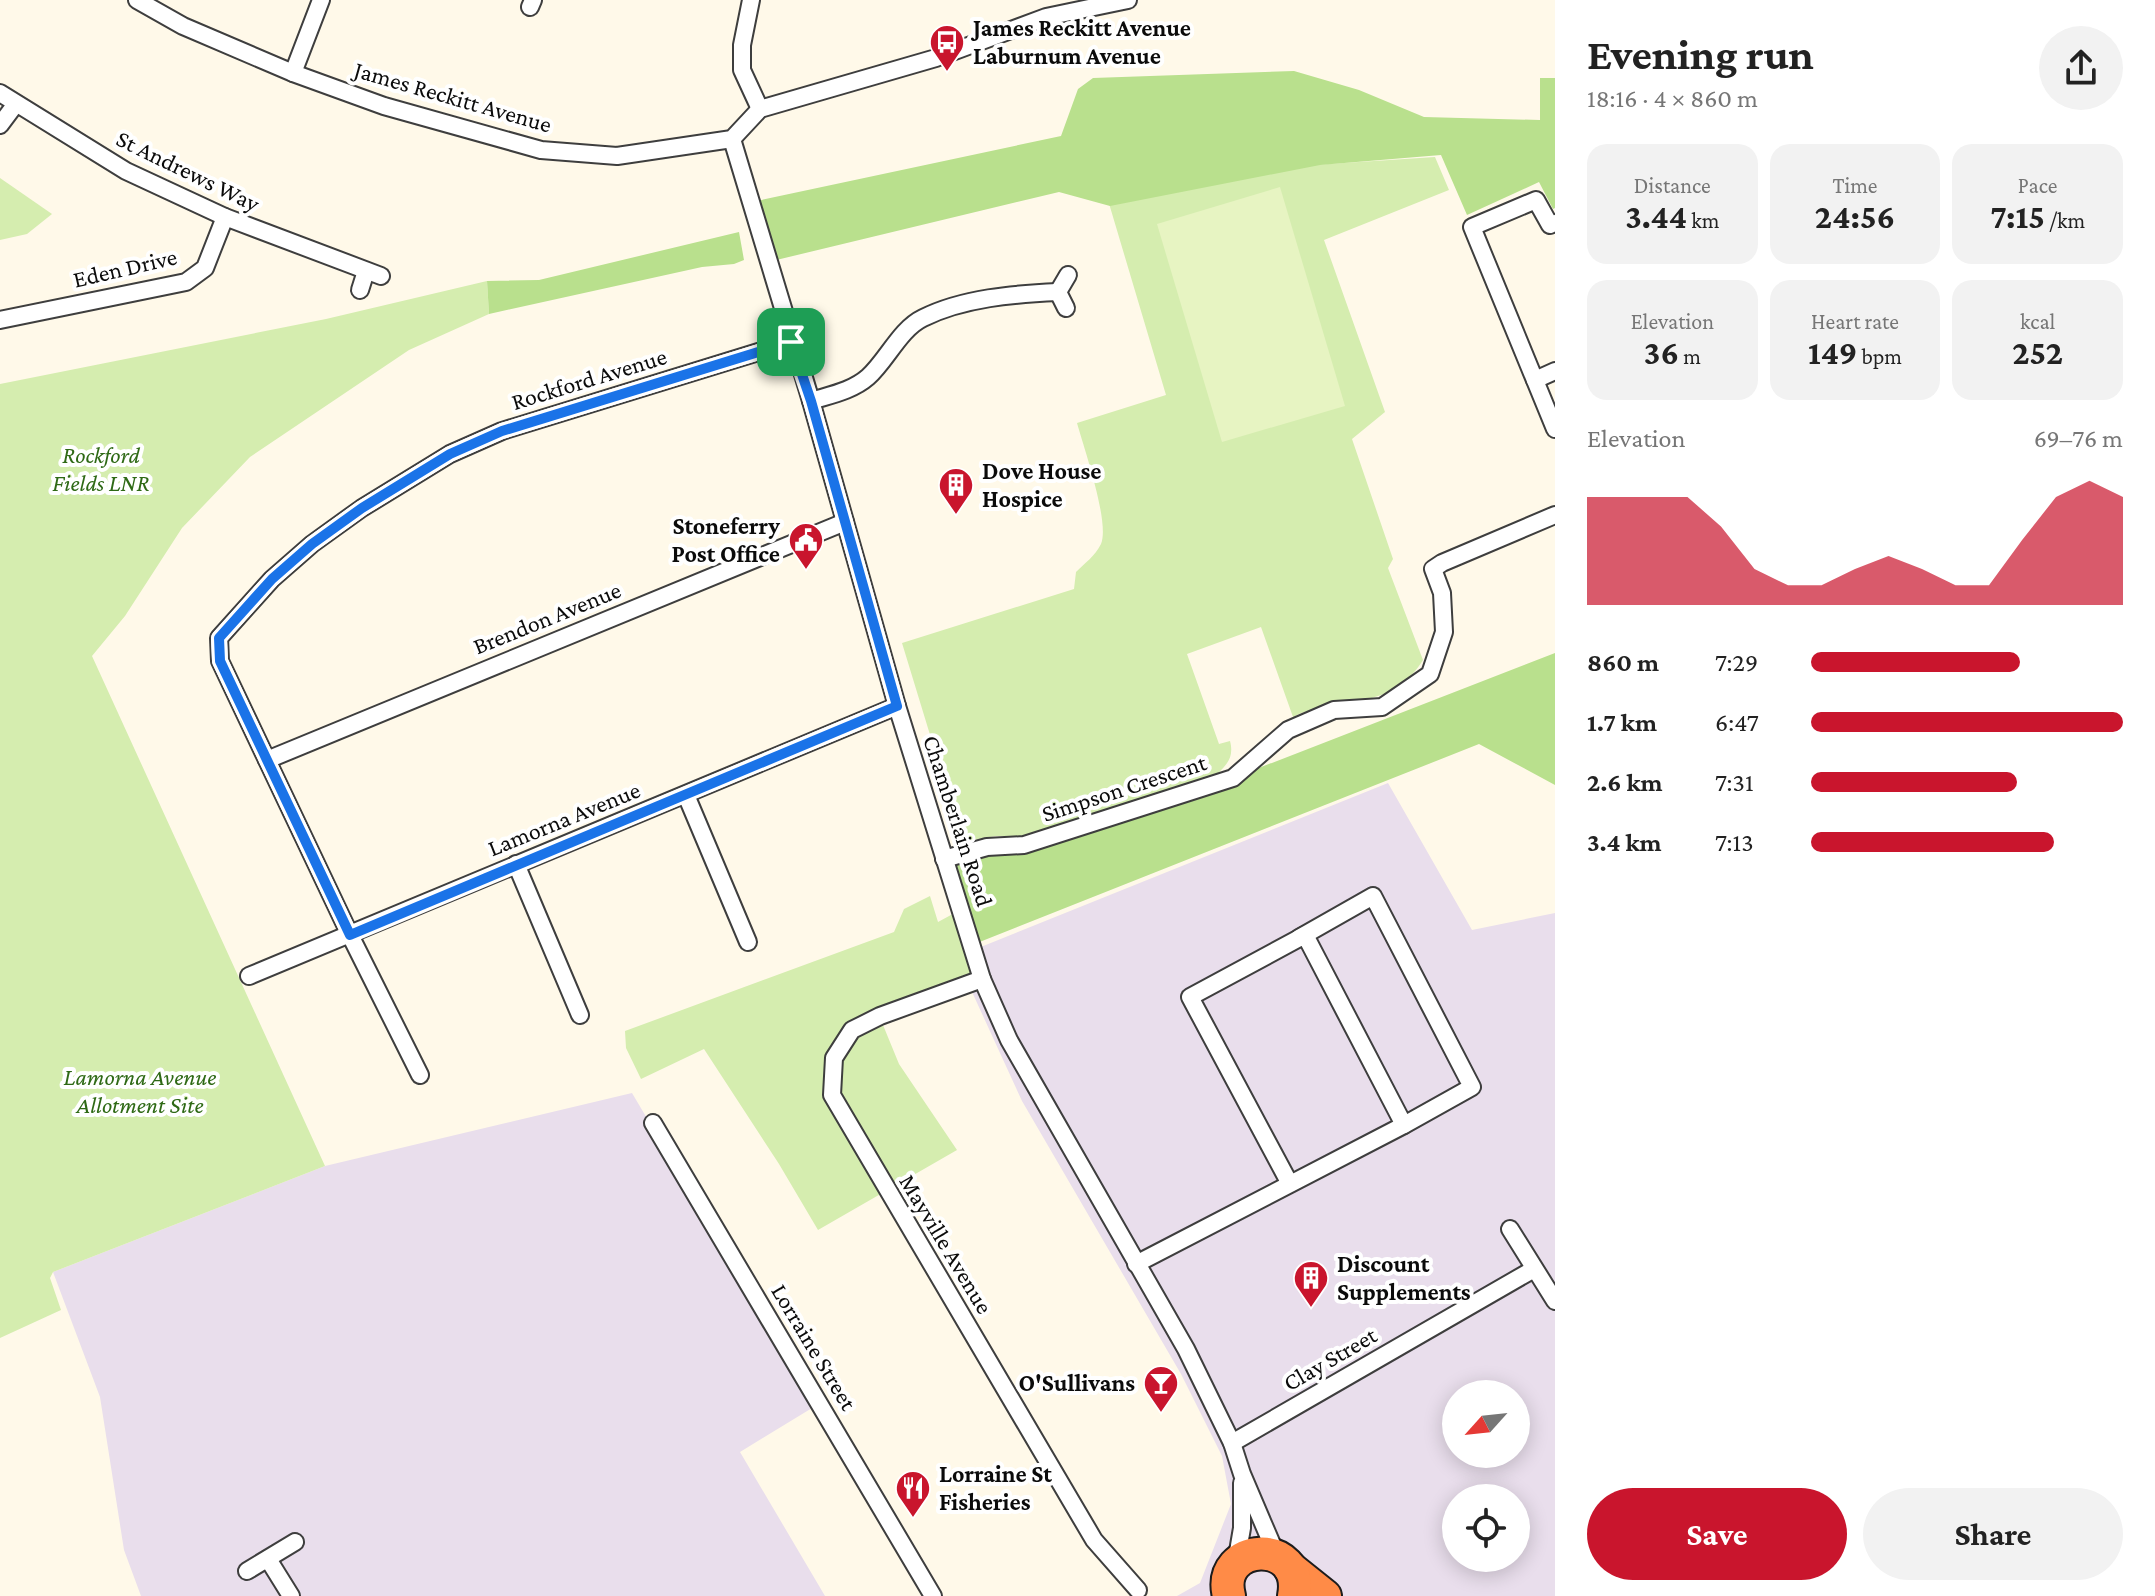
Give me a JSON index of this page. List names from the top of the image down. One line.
{"streets":{"street":["James Reckitt Avenue","St Andrews Way","Eden Drive","Rockford Avenue","Brendon Avenue","Simpson Crescent","Lamorna Avenue","Chamberlain Road","Mayville Avenue","Lorraine Street","Clay Street"]},"crossings":[["James Reckitt Avenue","Chamberlain Road"],["St Andrews Way","Eden Drive"],["Rockford Avenue","Brendon Avenue"],["Rockford Avenue","Lamorna Avenue"],["Rockford Avenue","Chamberlain Road"],["Brendon Avenue","Chamberlain Road"],["Simpson Crescent","Chamberlain Road"],["Lamorna Avenue","Chamberlain Road"],["Chamberlain Road","Mayville Avenue"],["Chamberlain Road","Clay Street"]],"parks":["Rockford Fields LNR","Lamorna Avenue Allotment Site"],"places":{"bus stop":["James Reckitt Avenue Laburnum Avenue"],"building":["Dove House Hospice","Discount Supplements"],"public building":["Stoneferry Post Office"],"bar":["O'Sullivans"],"restaurant":["Lorraine St Fisheries"]},"north":"bottom left","page":{"heading":["Evening run","18:16 · 4 × 860 m"],"stats":[["Distance","3.44 km"],["Time","24:56"],["Pace","7:15 /km"],["Elevation","36 m"],["Heart rate","149 bpm"],["kcal","252"]],"chart":["Elevation","69–76 m"],"list":[{"name":"860 m","note":"7:29"},{"name":"1.7 km","note":"6:47"},{"name":"2.6 km","note":"7:31"},{"name":"3.4 km","note":"7:13"}],"buttons":["Save","Share"]}}
